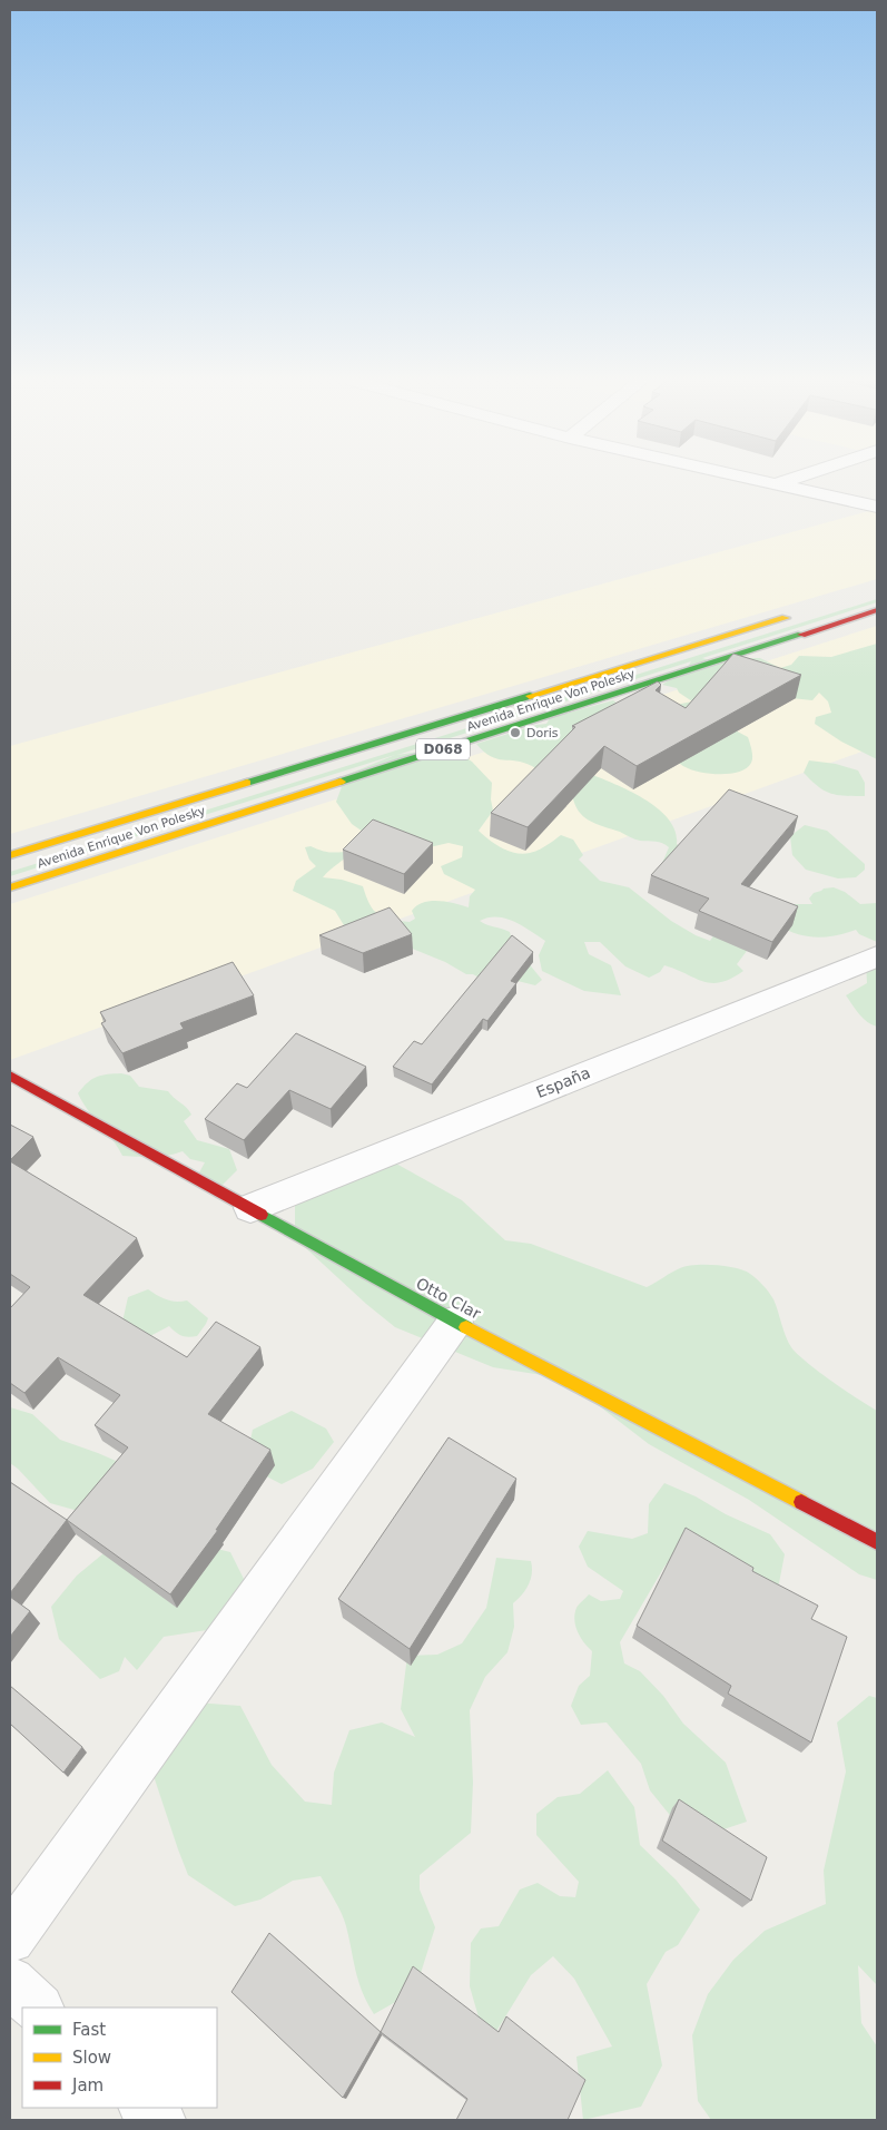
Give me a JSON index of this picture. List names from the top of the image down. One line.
{"streets":{"main road":["Avenida Enrique Von Polesky","D068","Otto Clar"],"street":["España"]},"crossings":[["España","Otto Clar"]],"places":["Doris"],"legend":["Fast","Slow","Jam"]}
